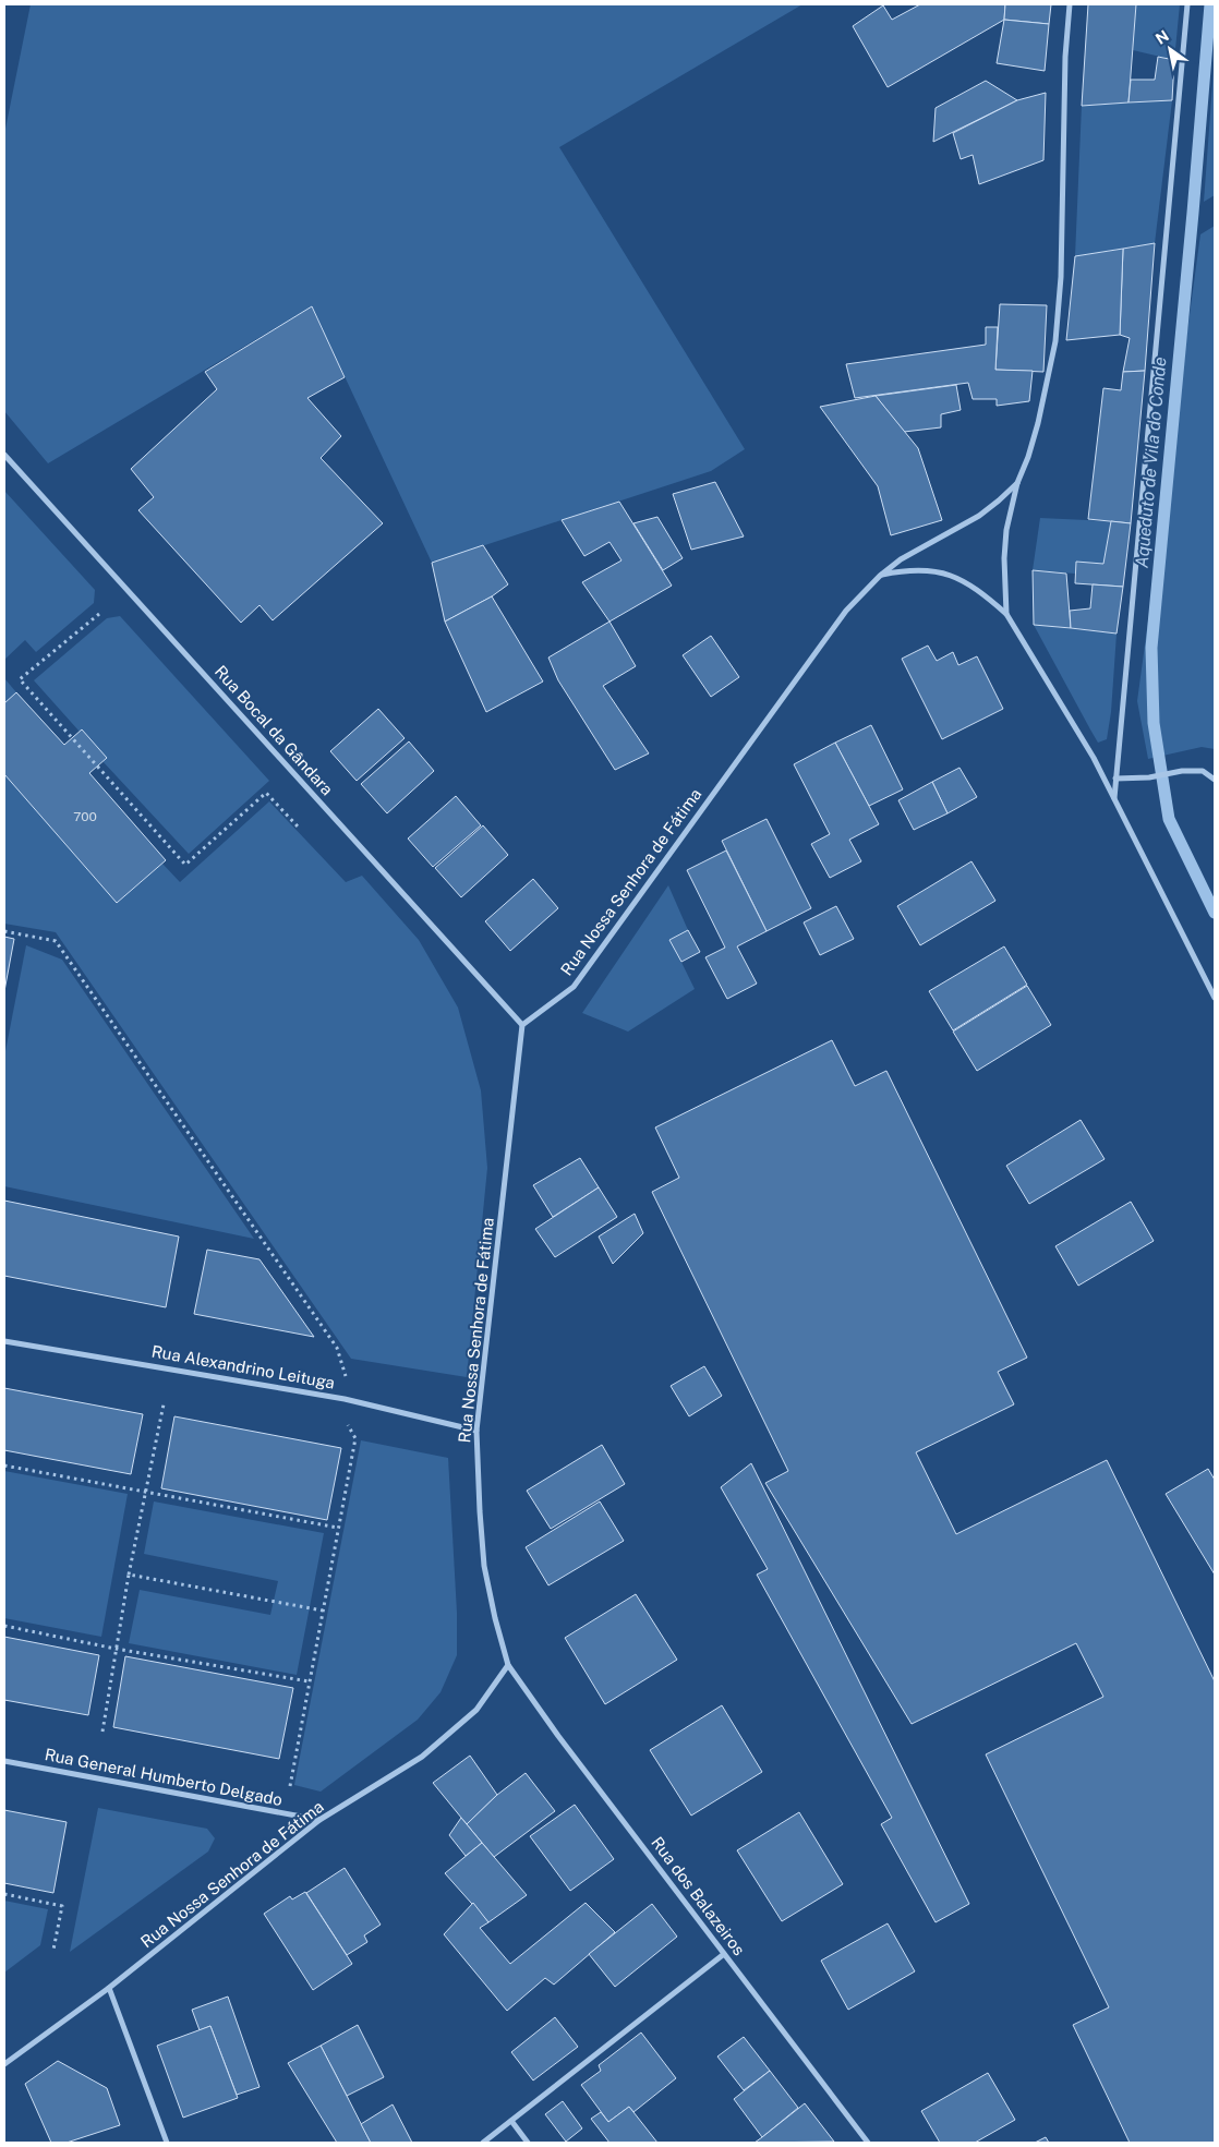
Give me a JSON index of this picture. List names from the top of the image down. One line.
{"streets":{"street":["Rua Bocal da Gândara","Rua Nossa Senhora de Fátima","Rua Alexandrino Leituga","Rua General Humberto Delgado","Rua dos Balazeiros"]},"crossings":[["Rua Bocal da Gândara","Rua Nossa Senhora de Fátima"],["Rua Nossa Senhora de Fátima","Rua Alexandrino Leituga"],["Rua Nossa Senhora de Fátima","Rua General Humberto Delgado"],["Rua Nossa Senhora de Fátima","Rua dos Balazeiros"]],"water":["Aqueduto de Vila do Conde"],"house_numbers":["700"],"north":"top left"}
